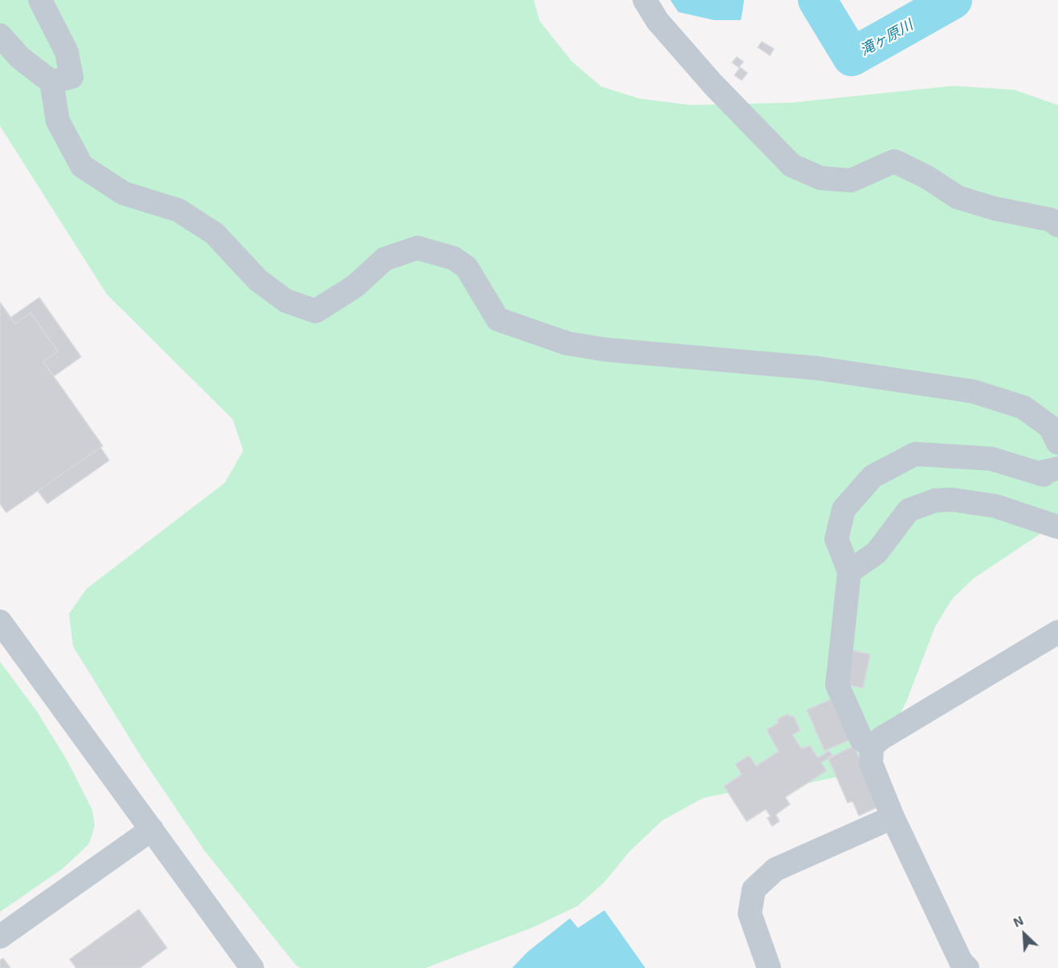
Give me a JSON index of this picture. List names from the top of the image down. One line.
{"water":["滝ヶ原川"],"north":"top left"}
